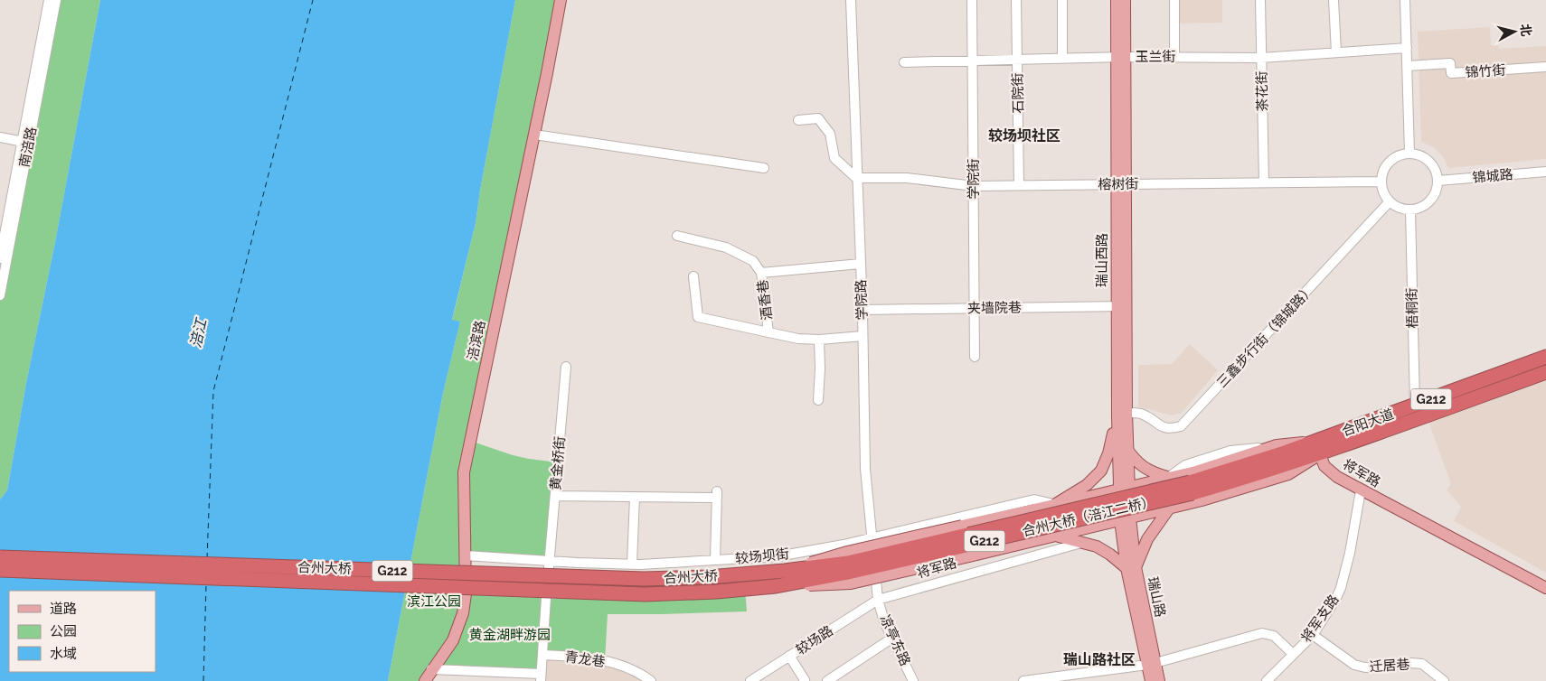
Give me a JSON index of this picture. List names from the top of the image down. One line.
{"streets":{"highway":["G212","合阳大道","合州大桥（涪江二桥）","合州大桥"],"main road":["瑞山西路","涪滨路","将军路","瑞山路"],"street":["玉兰街","锦竹街","茶花街","石院街","南涪路","锦城路","学院街","榕树街","酒香巷","学院路","夹墙院巷","梧桐街","三鑫步行街（锦城路）","黄金桥街","较场坝街","将军支路","较场路","凉亭东路","青龙巷","迁居巷"]},"crossings":[["玉兰街","茶花街"],["玉兰街","石院街"],["玉兰街","学院街"],["玉兰街","瑞山西路"],["茶花街","榕树街"],["石院街","榕树街"],["锦城路","榕树街"],["锦城路","梧桐街"],["锦城路","三鑫步行街（锦城路）"],["学院街","榕树街"],["学院街","夹墙院巷"],["榕树街","瑞山西路"],["榕树街","学院路"],["榕树街","梧桐街"],["榕树街","三鑫步行街（锦城路）"],["瑞山西路","夹墙院巷"],["瑞山西路","三鑫步行街（锦城路）"],["瑞山西路","瑞山路"],["酒香巷","学院路"],["学院路","夹墙院巷"],["学院路","将军路"],["学院路","较场坝街"],["学院路","较场路"],["学院路","凉亭东路"],["梧桐街","三鑫步行街（锦城路）"],["梧桐街","合阳大道"],["涪滨路","较场坝街"],["合阳大道","将军路"],["合阳大道","合州大桥（涪江二桥）"],["黄金桥街","较场坝街"],["黄金桥街","青龙巷"],["将军路","合州大桥（涪江二桥）"],["将军路","将军支路"],["将军路","较场路"],["将军路","凉亭东路"],["合州大桥（涪江二桥）","合州大桥"],["将军支路","迁居巷"],["较场路","凉亭东路"]],"districts":["较场坝社区","瑞山路社区"],"water":["涪江"],"parks":["滨江公园","黄金湖畔游园"],"legend":["道路","公园","水域"],"north":"right"}
